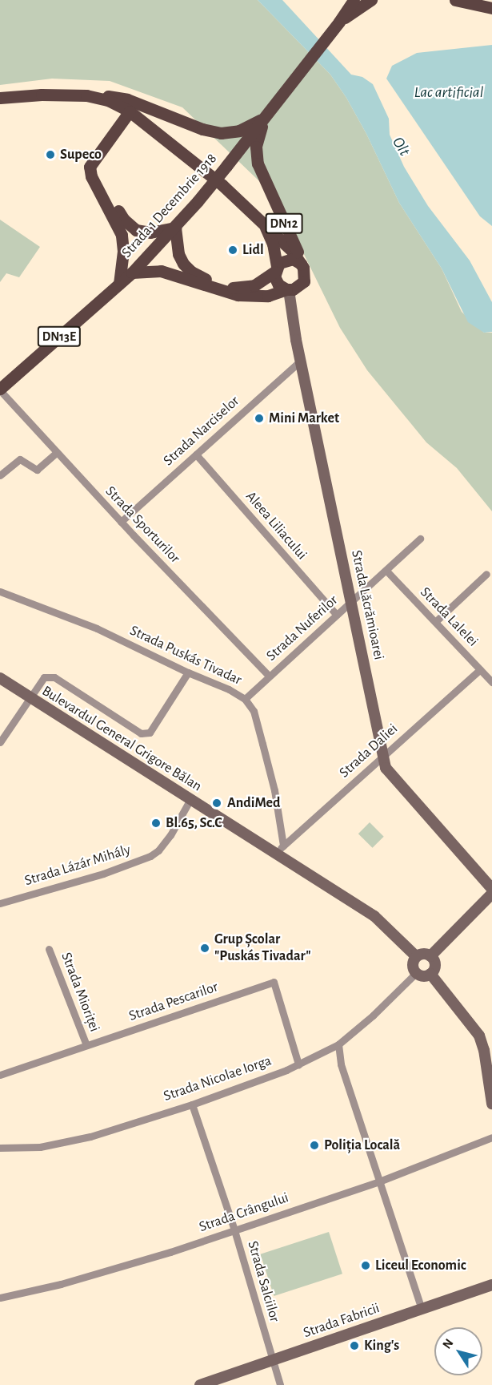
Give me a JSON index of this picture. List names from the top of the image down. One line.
{"streets":{"main road":["Strada 1 Decembrie 1918","DN12","DN13E","Strada Lăcrămioarei","Bulevardul General Grigore Bălan","Strada Fabricii"],"street":["Strada Narciselor","Strada Sporturilor","Aleea Liliacului","Strada Lalelei","Strada Nuferilor","Strada Puskás Tivadar","Strada Daliei","Strada Lázár Mihály","Strada Mioriței","Strada Pescarilor","Strada Nicolae Iorga","Strada Crângului","Strada Salciilor"]},"crossings":[["Strada 1 Decembrie 1918","DN12"],["Strada 1 Decembrie 1918","Strada Sporturilor"],["DN12","Strada Lăcrămioarei"],["Strada Narciselor","Strada Sporturilor"],["Strada Narciselor","Aleea Liliacului"],["Strada Narciselor","Strada Lăcrămioarei"],["Strada Sporturilor","Strada Nuferilor"],["Aleea Liliacului","Strada Nuferilor"],["Strada Lăcrămioarei","Strada Nuferilor"],["Strada Lăcrămioarei","Strada Daliei"],["Strada Lalelei","Strada Nuferilor"],["Strada Lalelei","Strada Daliei"],["Strada Nuferilor","Strada Puskás Tivadar"],["Strada Puskás Tivadar","Bulevardul General Grigore Bălan"],["Strada Puskás Tivadar","Strada Daliei"],["Bulevardul General Grigore Bălan","Strada Daliei"],["Bulevardul General Grigore Bălan","Strada Lázár Mihály"],["Bulevardul General Grigore Bălan","Strada Nicolae Iorga"],["Strada Mioriței","Strada Pescarilor"],["Strada Pescarilor","Strada Nicolae Iorga"],["Strada Nicolae Iorga","Strada Salciilor"],["Strada Crângului","Strada Salciilor"],["Strada Salciilor","Strada Fabricii"]],"water":["Lac artificial","Olt"],"places":["Supeco","Lidl","Mini Market","AndiMed","Bl.65, Sc.C","Grup Școlar \"Puskás Tivadar\"","Poliția Locală","Liceul Economic","King's"],"north":"top left"}
